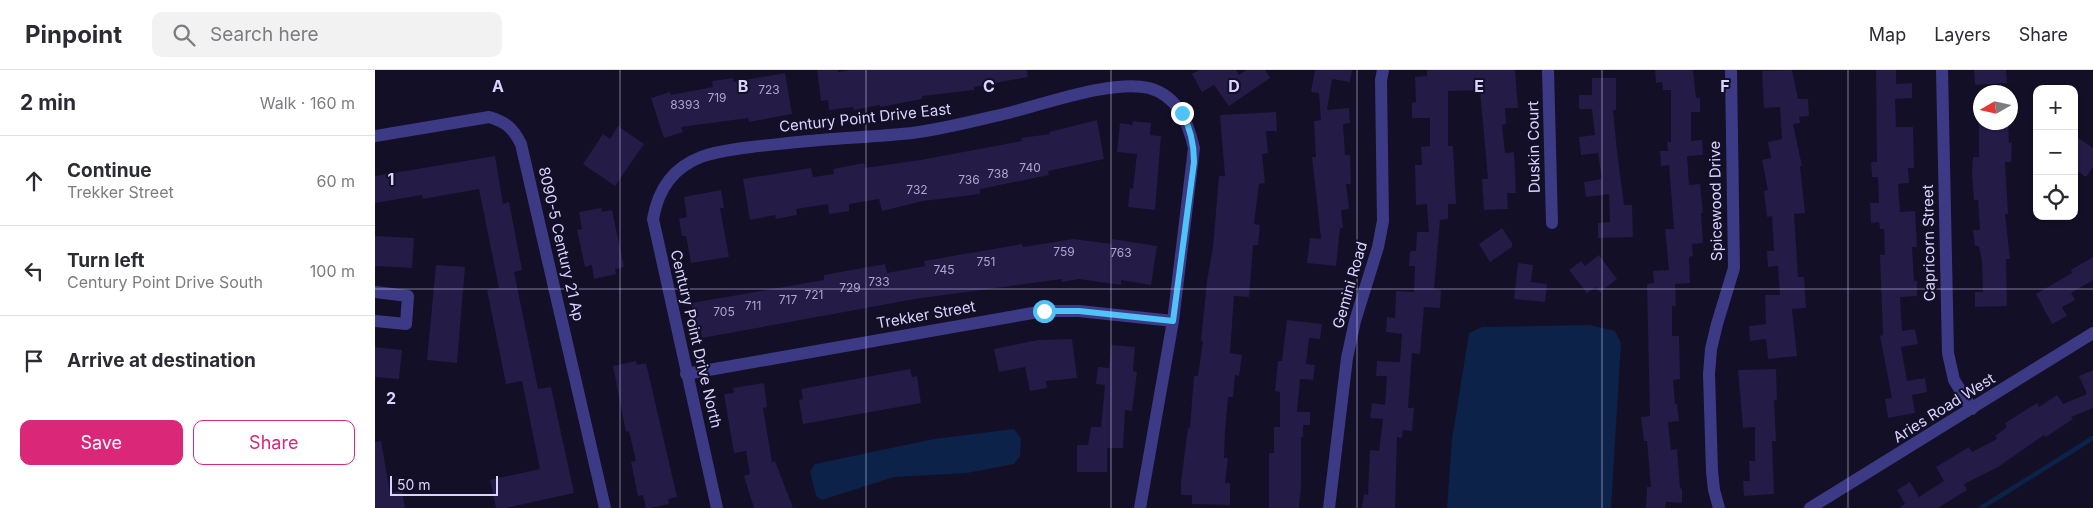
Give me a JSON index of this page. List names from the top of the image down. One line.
{"streets":{"street":["Century Point Drive East","Duskin Court","Spicewood Drive","Capricorn Street","8090-5 Century 21 Ap","Gemini Road","Trekker Street","Century Point Drive North","Aries Road West"]},"crossings":[["Century Point Drive East","Trekker Street"],["Century Point Drive East","Century Point Drive North"],["Capricorn Street","Aries Road West"],["Trekker Street","Century Point Drive North"]],"house_numbers":["723","719","8393","740","738","736","732","759","763","751","745","733","729","721","717","711","705"],"scale_bar":"50 m","north":"left","page":{"header":"Pinpoint","search":"Search here","nav":["Map","Layers","Share"],"heading":["2 min","Walk · 160 m"],"map_buttons":["+","−"],"list":[["Continue","Trekker Street","60 m"],["Turn left","Century Point Drive South","100 m"],"Arrive at destination"],"buttons":["Save","Share"],"scale":"50 m"},"grid":{"columns":["A","B","C","D","E","F"],"rows":["1","2"]}}
